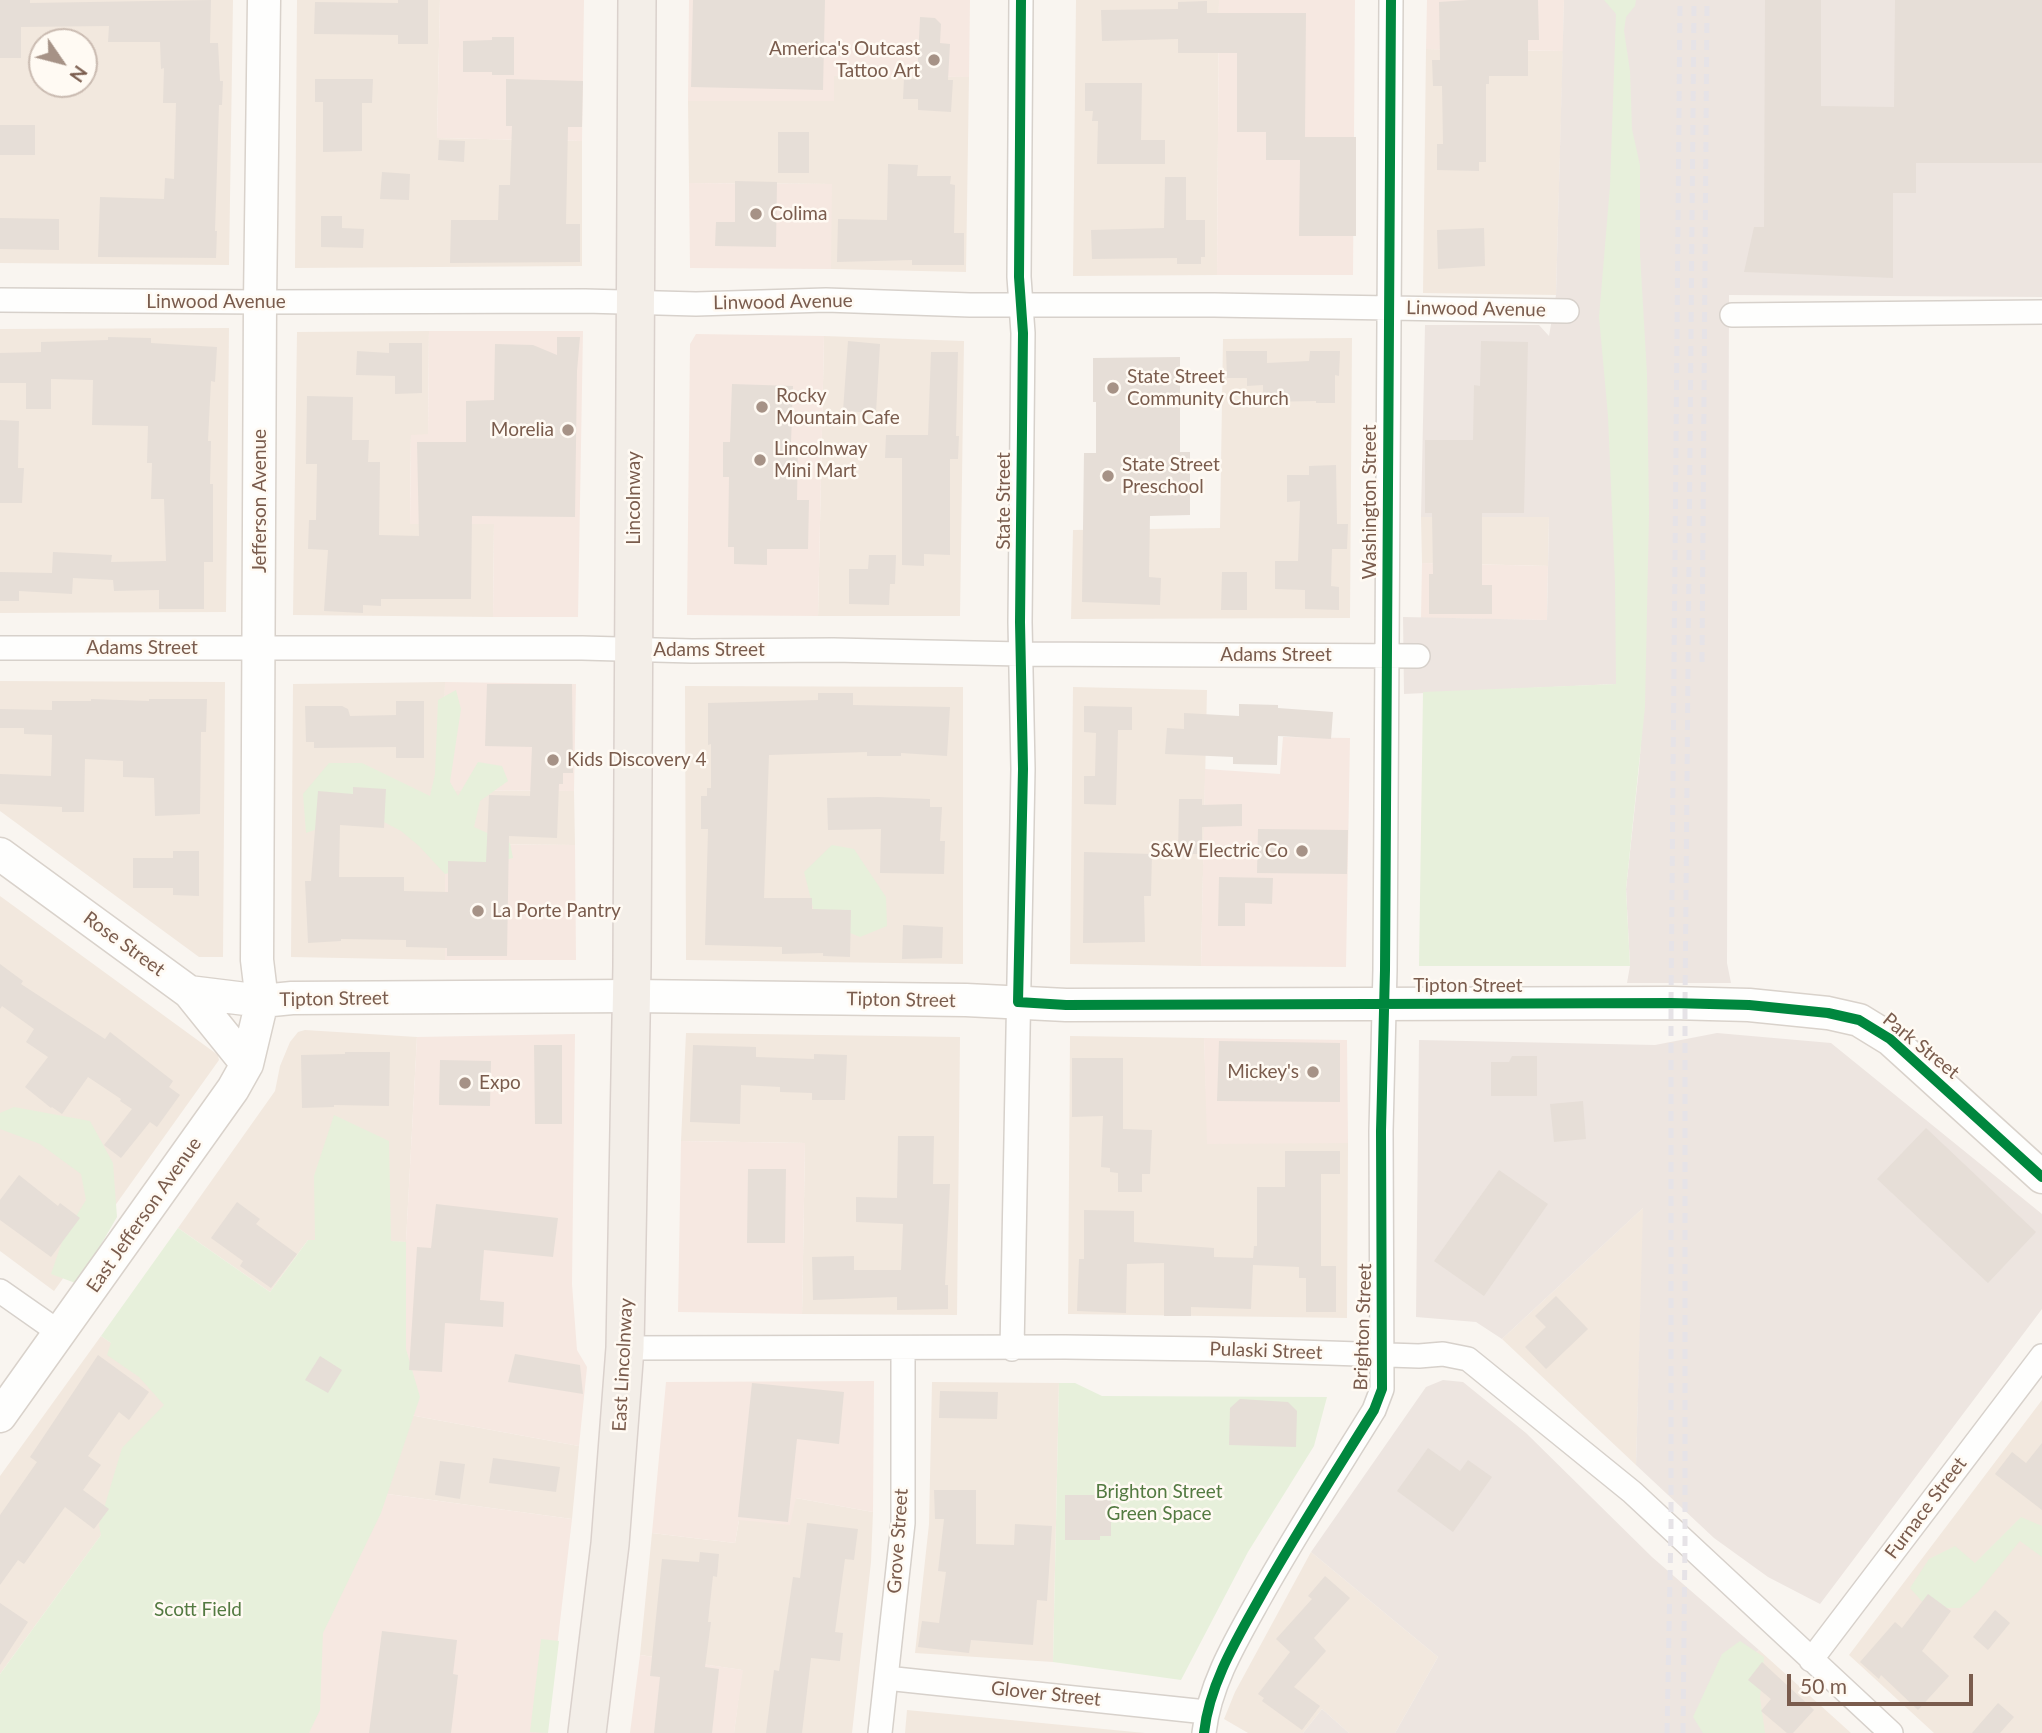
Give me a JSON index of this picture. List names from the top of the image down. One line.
{"streets":{"main road":["Lincolnway","East Lincolnway"],"street":["Linwood Avenue","Jefferson Avenue","State Street","Washington Street","Adams Street","Rose Street","Tipton Street","Park Street","East Jefferson Avenue","Brighton Street","Pulaski Street","Furnace Street","Grove Street","Glover Street"]},"crossings":[["Linwood Avenue","Lincolnway"],["Linwood Avenue","Jefferson Avenue"],["Linwood Avenue","State Street"],["Linwood Avenue","Washington Street"],["Lincolnway","Adams Street"],["Lincolnway","Tipton Street"],["Lincolnway","East Lincolnway"],["Jefferson Avenue","Adams Street"],["Jefferson Avenue","Rose Street"],["Jefferson Avenue","Tipton Street"],["Jefferson Avenue","East Jefferson Avenue"],["State Street","Adams Street"],["State Street","Tipton Street"],["Washington Street","Adams Street"],["Washington Street","Tipton Street"],["Washington Street","Brighton Street"],["Rose Street","Tipton Street"],["Rose Street","East Jefferson Avenue"],["Tipton Street","Park Street"],["Tipton Street","East Jefferson Avenue"],["Tipton Street","Brighton Street"],["Tipton Street","East Lincolnway"],["Brighton Street","Pulaski Street"],["Brighton Street","Glover Street"],["Pulaski Street","East Lincolnway"],["Pulaski Street","Furnace Street"],["Pulaski Street","Grove Street"],["Grove Street","Glover Street"]],"parks":["Brighton Street Green Space","Scott Field"],"places":["America's Outcast Tattoo Art","Colima","State Street Community Church","Rocky Mountain Cafe","Morelia","Lincolnway Mini Mart","State Street Preschool","Kids Discovery 4","S&W Electric Co","La Porte Pantry","Mickey's","Expo"],"scale_bar":"50 m","north":"bottom right"}
